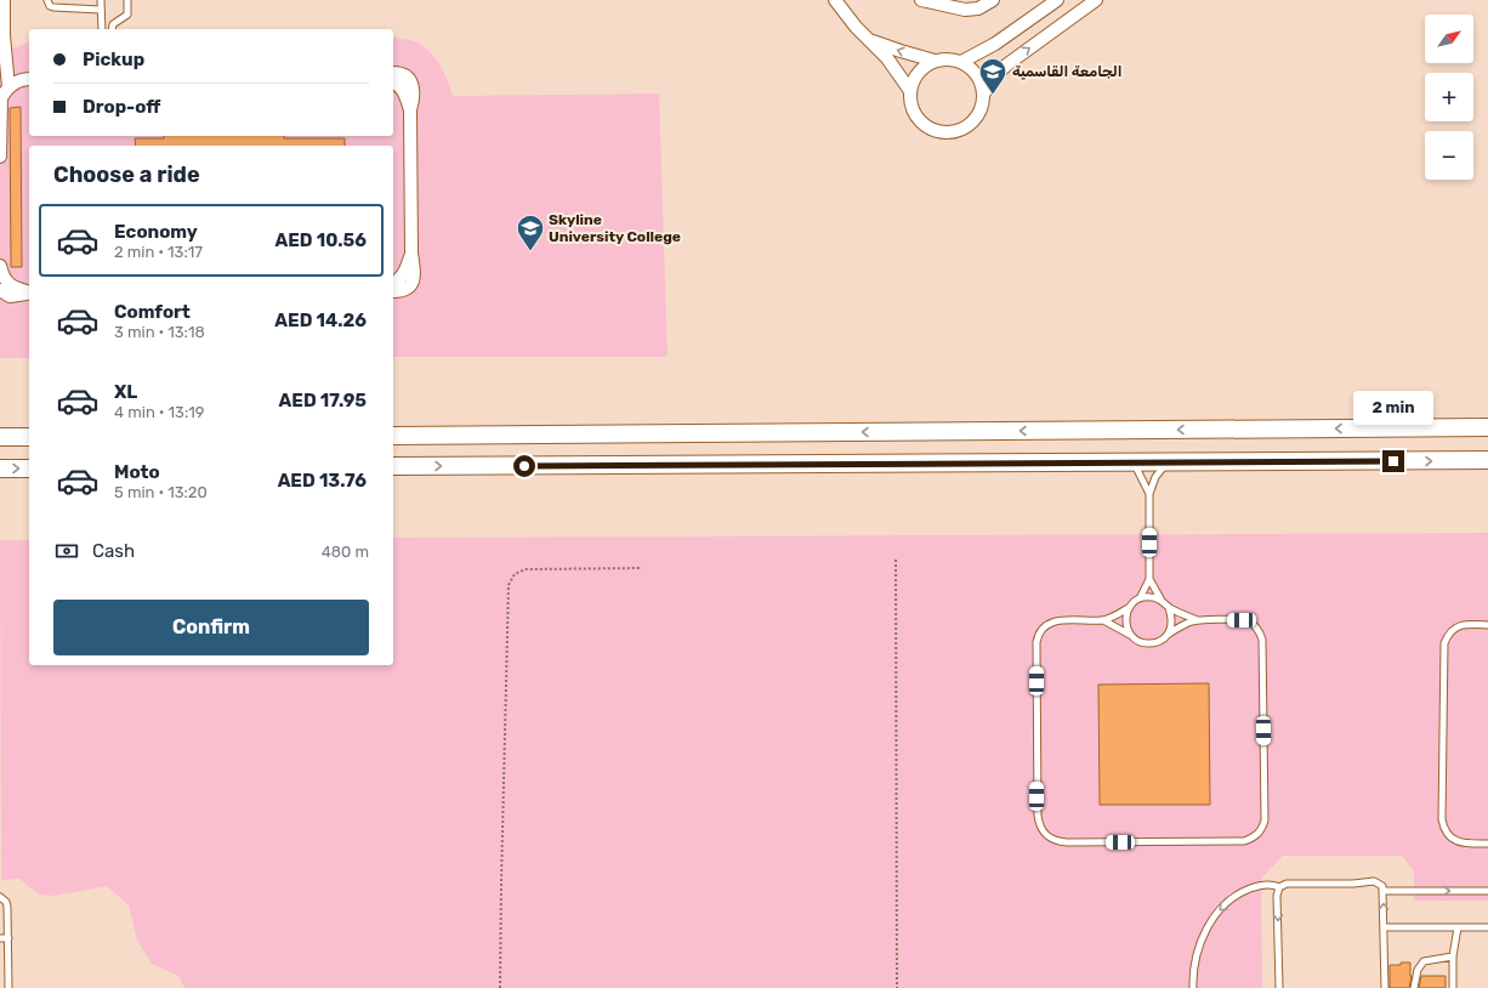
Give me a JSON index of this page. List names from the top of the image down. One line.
{"places":{"school or university":["الجامعة القاسمية","Skyline University College"]},"north":"top right","page":{"map_buttons":["+","−"],"banner":["Pickup","Drop-off"],"heading":"Choose a ride","list":[{"name":"Economy","note":"2 min · 13:17","value":"AED 10.56"},{"name":"Comfort","note":"3 min · 13:18","value":"AED 14.26"},{"name":"XL","note":"4 min · 13:19","value":"AED 17.95"},{"name":"Moto","note":"5 min · 13:20","value":"AED 13.76"}],"bubble":"2 min","pay":["Cash","480 m"],"buttons":"Confirm"}}
